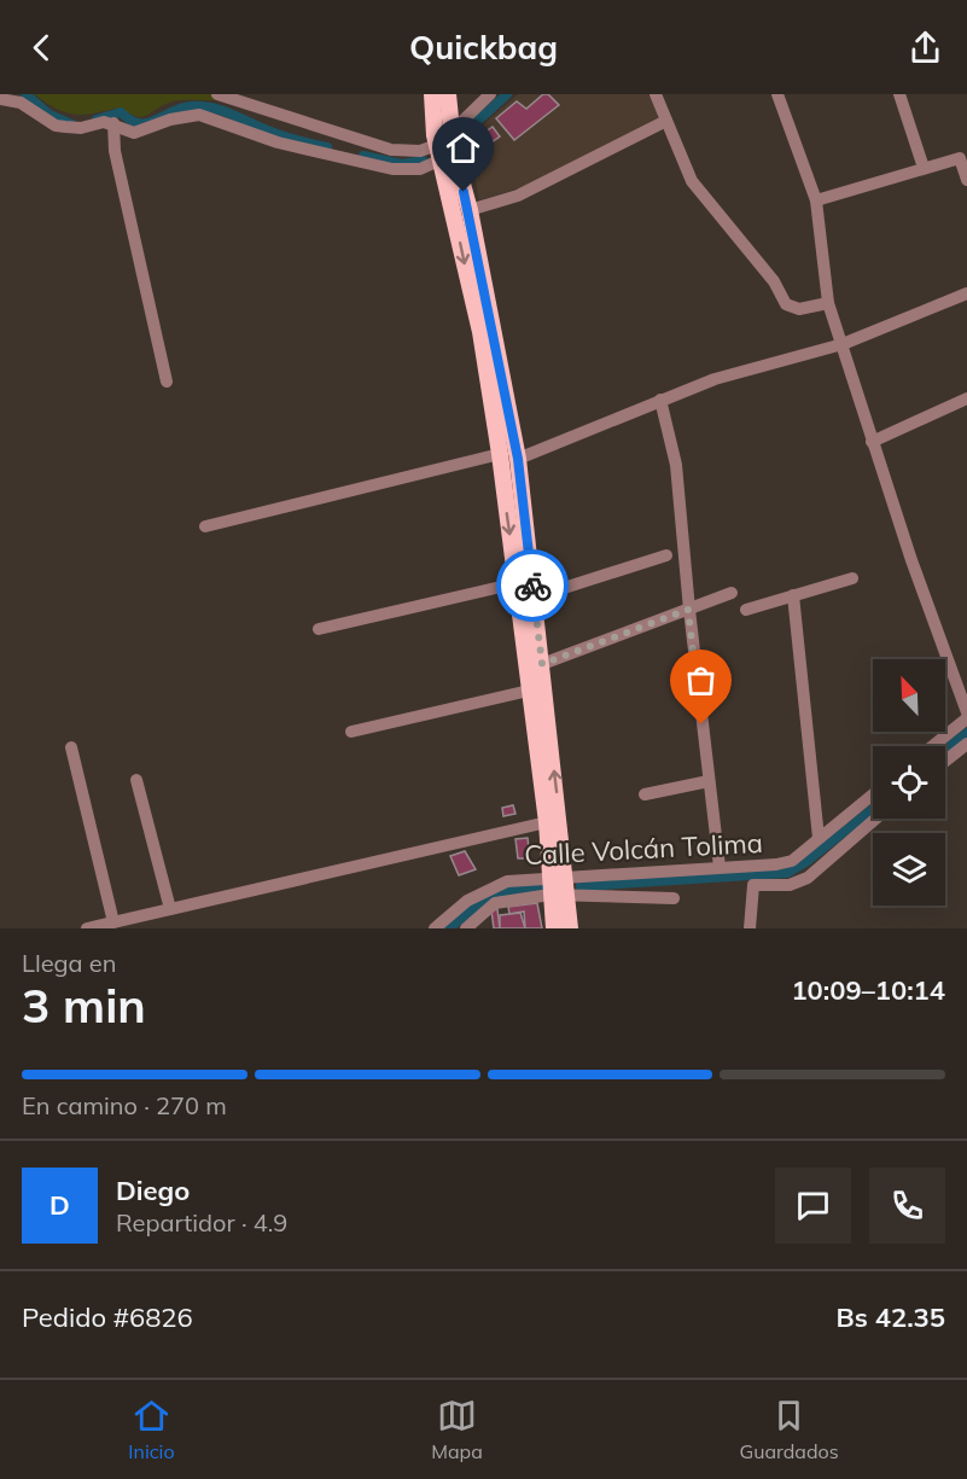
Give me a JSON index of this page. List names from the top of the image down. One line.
{"streets":{"street":["Calle Volcán Tolima"]},"north":"top left","page":{"header":"Quickbag","heading":["3 min","Llega en","10:09–10:14"],"panel":["Diego","Repartidor · 4.9","Pedido #6826","Bs 42.35"],"bar":"En camino · 270 m","round":"D","tabs":["Inicio","Mapa","Guardados"]}}
